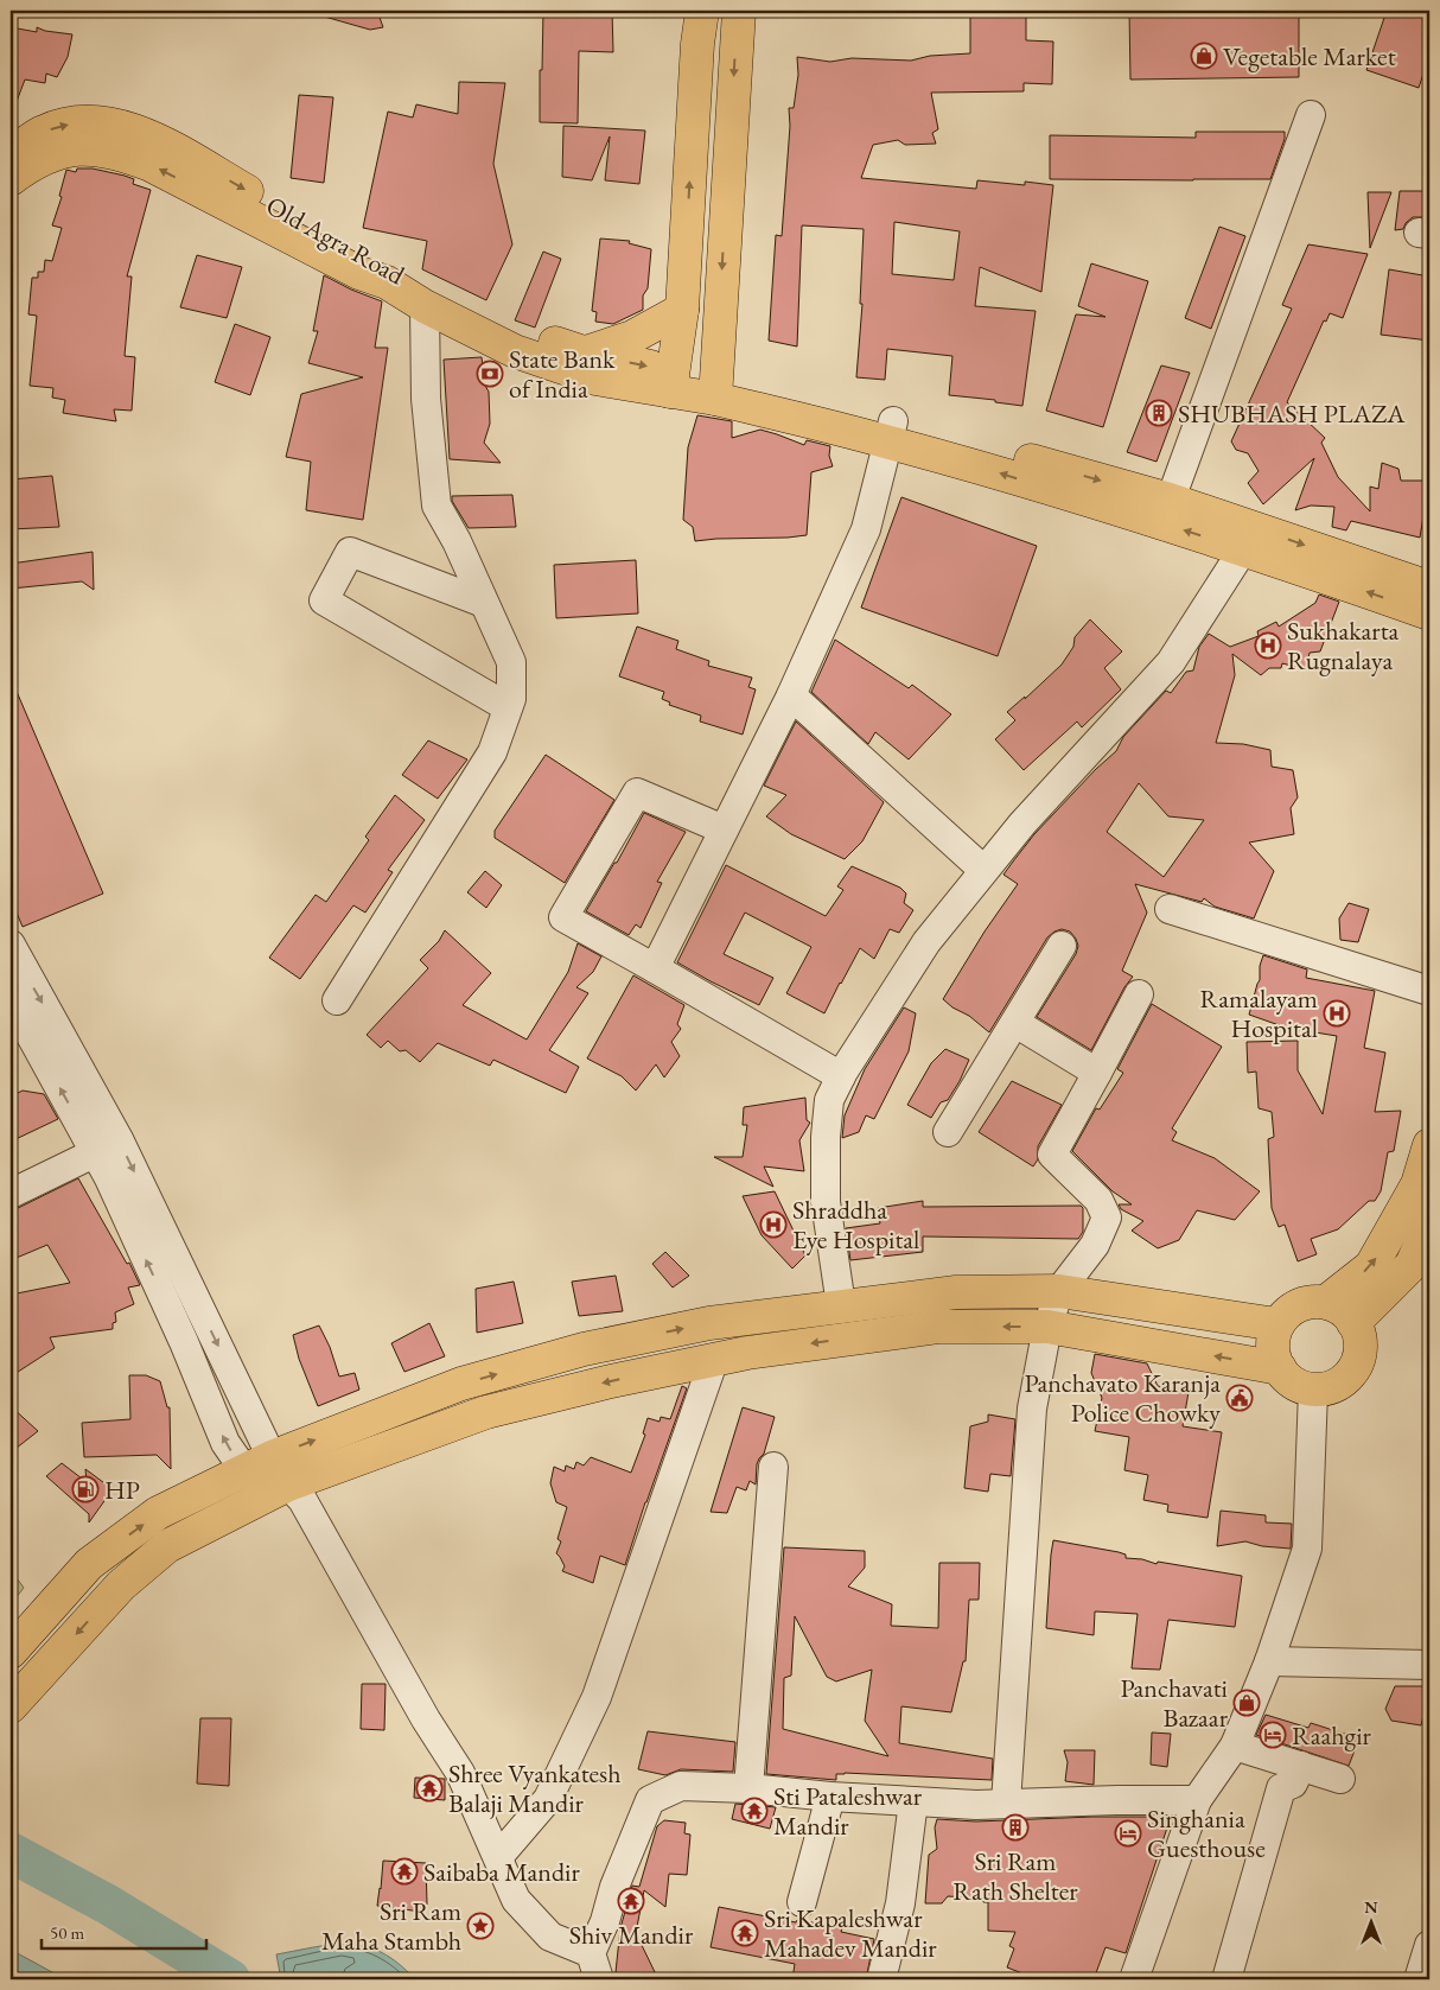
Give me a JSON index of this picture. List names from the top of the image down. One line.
{"streets":{"main road":["Old Agra Road"]},"places":{"shop":["Vegetable Market","Panchavati Bazaar"],"bank":["State Bank of India"],"building":["SHUBHASH PLAZA","Sri Ram Rath Shelter"],"hospital":["Sukhakarta Rugnalaya","Ramalayam Hospital","Shraddha Eye Hospital"],"public building":["Panchavato Karanja Police Chowky"],"fuel station":["HP"],"hotel":["Raahgir","Singhania Guesthouse"],"temple":["Shree Vyankatesh Balaji Mandir","Sti Pataleshwar Mandir","Saibaba Mandir","Shiv Mandir","Sri Kapaleshwar Mahadev Mandir"],"place":["Sri Ram Maha Stambh"]},"scale_bar":"50 m","north":"top"}
